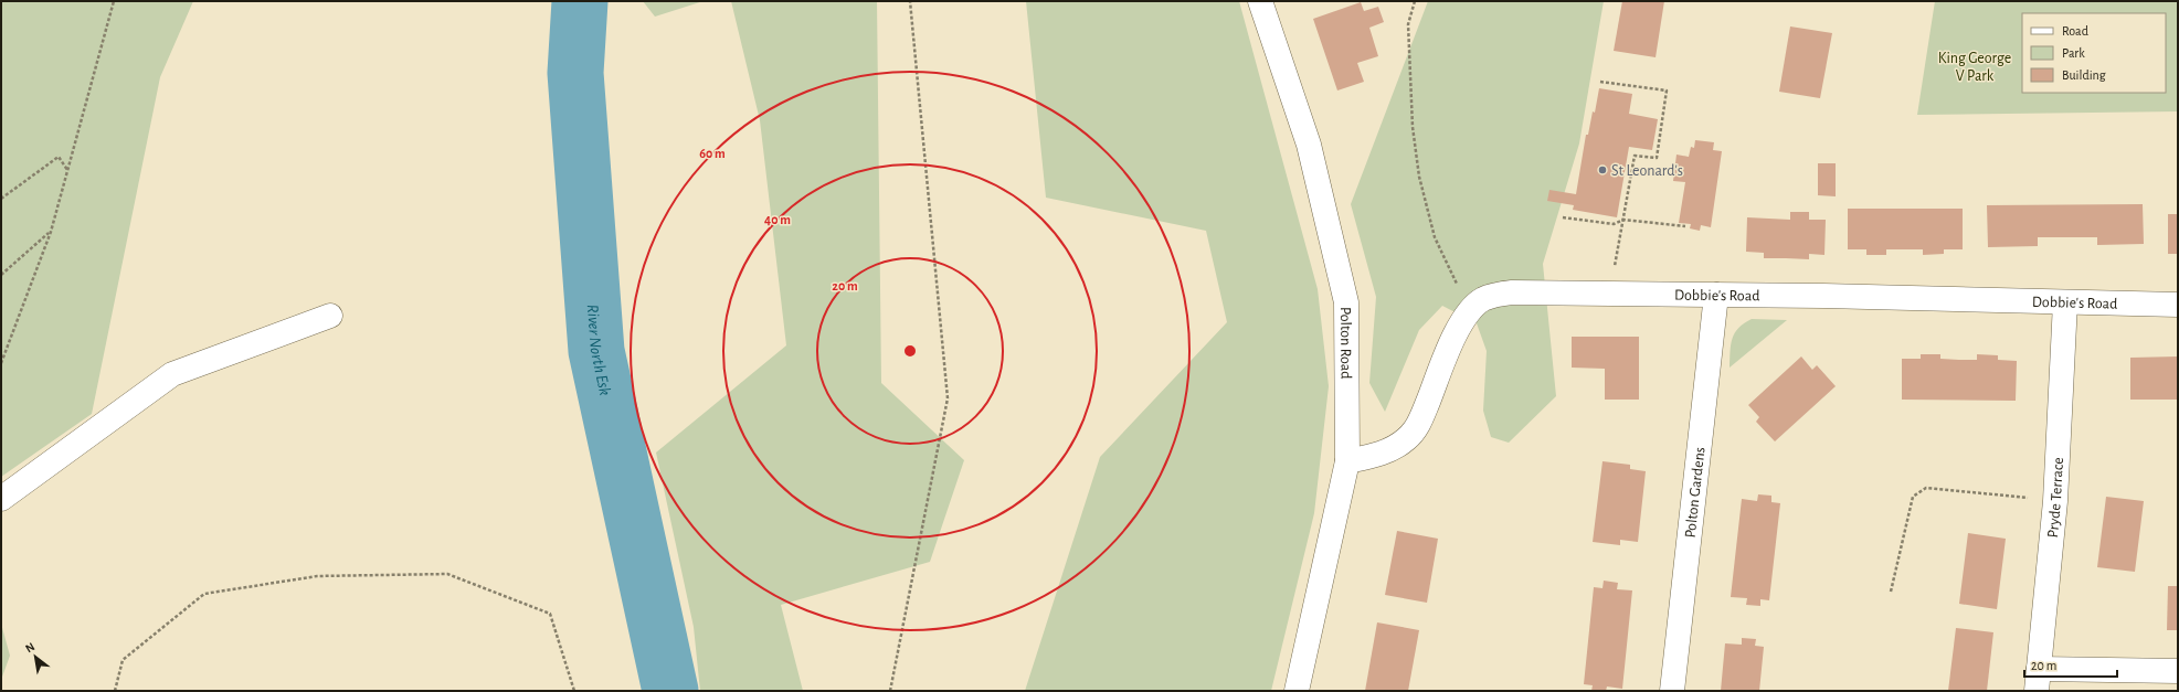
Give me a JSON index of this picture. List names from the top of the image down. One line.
{"streets":{"street":["Dobbie's Road","Polton Road","Polton Gardens","Pryde Terrace"]},"crossings":[["Dobbie's Road","Polton Road"],["Dobbie's Road","Polton Gardens"],["Dobbie's Road","Pryde Terrace"]],"water":["River North Esk"],"parks":["King George V Park"],"places":["St Leonard's"],"legend":["Road","Park","Building"],"scale_bar":"20 m","north":"top left","rings":["60 m","40 m","20 m"]}
